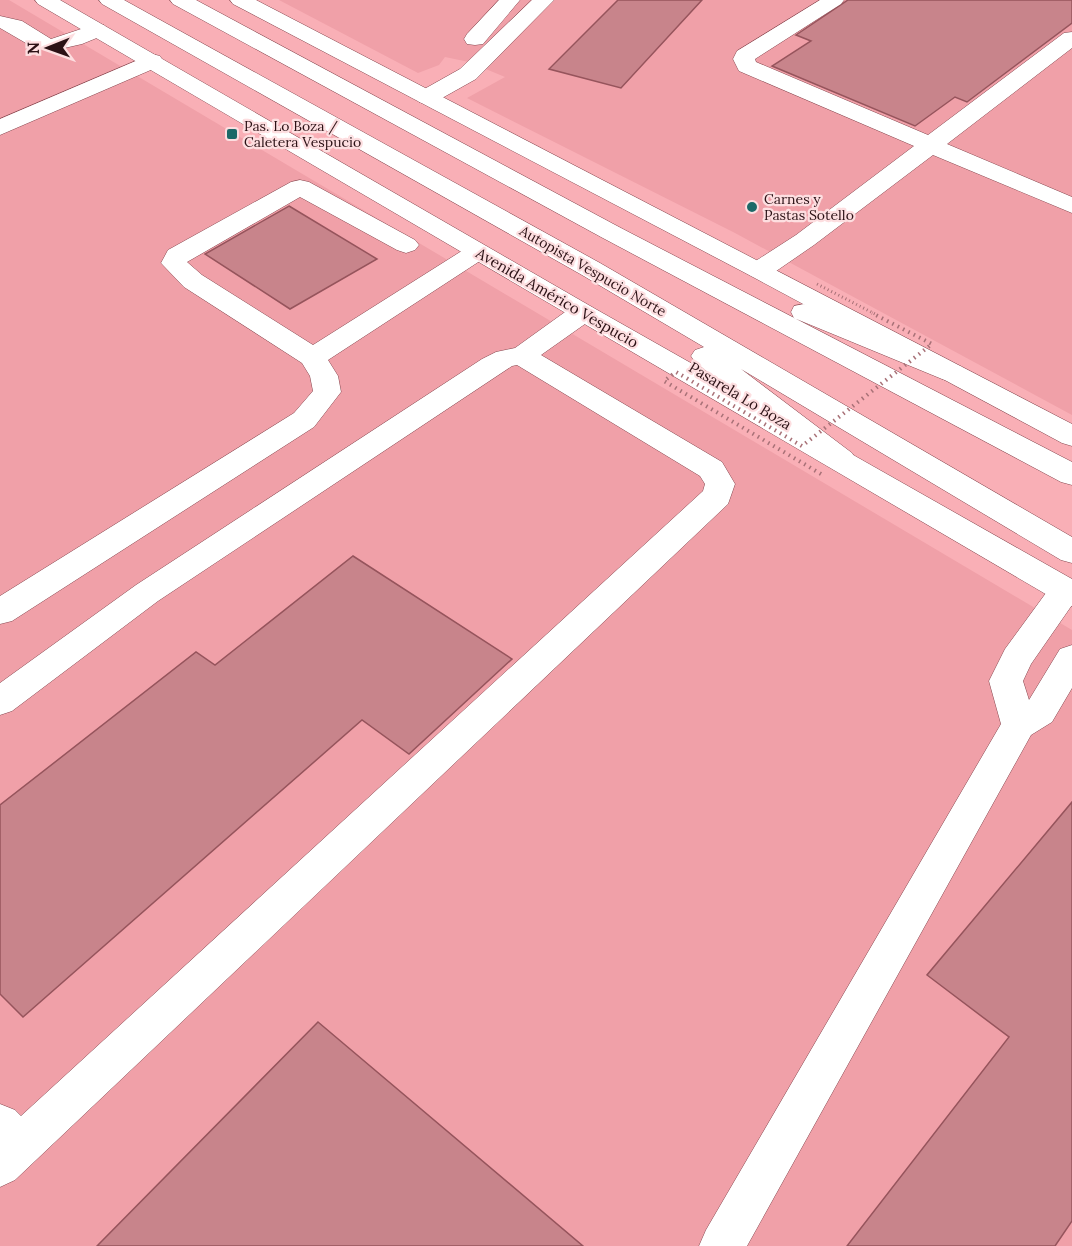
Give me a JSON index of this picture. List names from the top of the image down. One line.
{"streets":{"main road":["Autopista Vespucio Norte","Avenida Américo Vespucio"],"path":["Pasarela Lo Boza"]},"crossings":[["Avenida Américo Vespucio","Pasarela Lo Boza"]],"places":{"transit":["Pas. Lo Boza / Caletera Vespucio"],"other":["Carnes y Pastas Sotello"]},"north":"left"}
